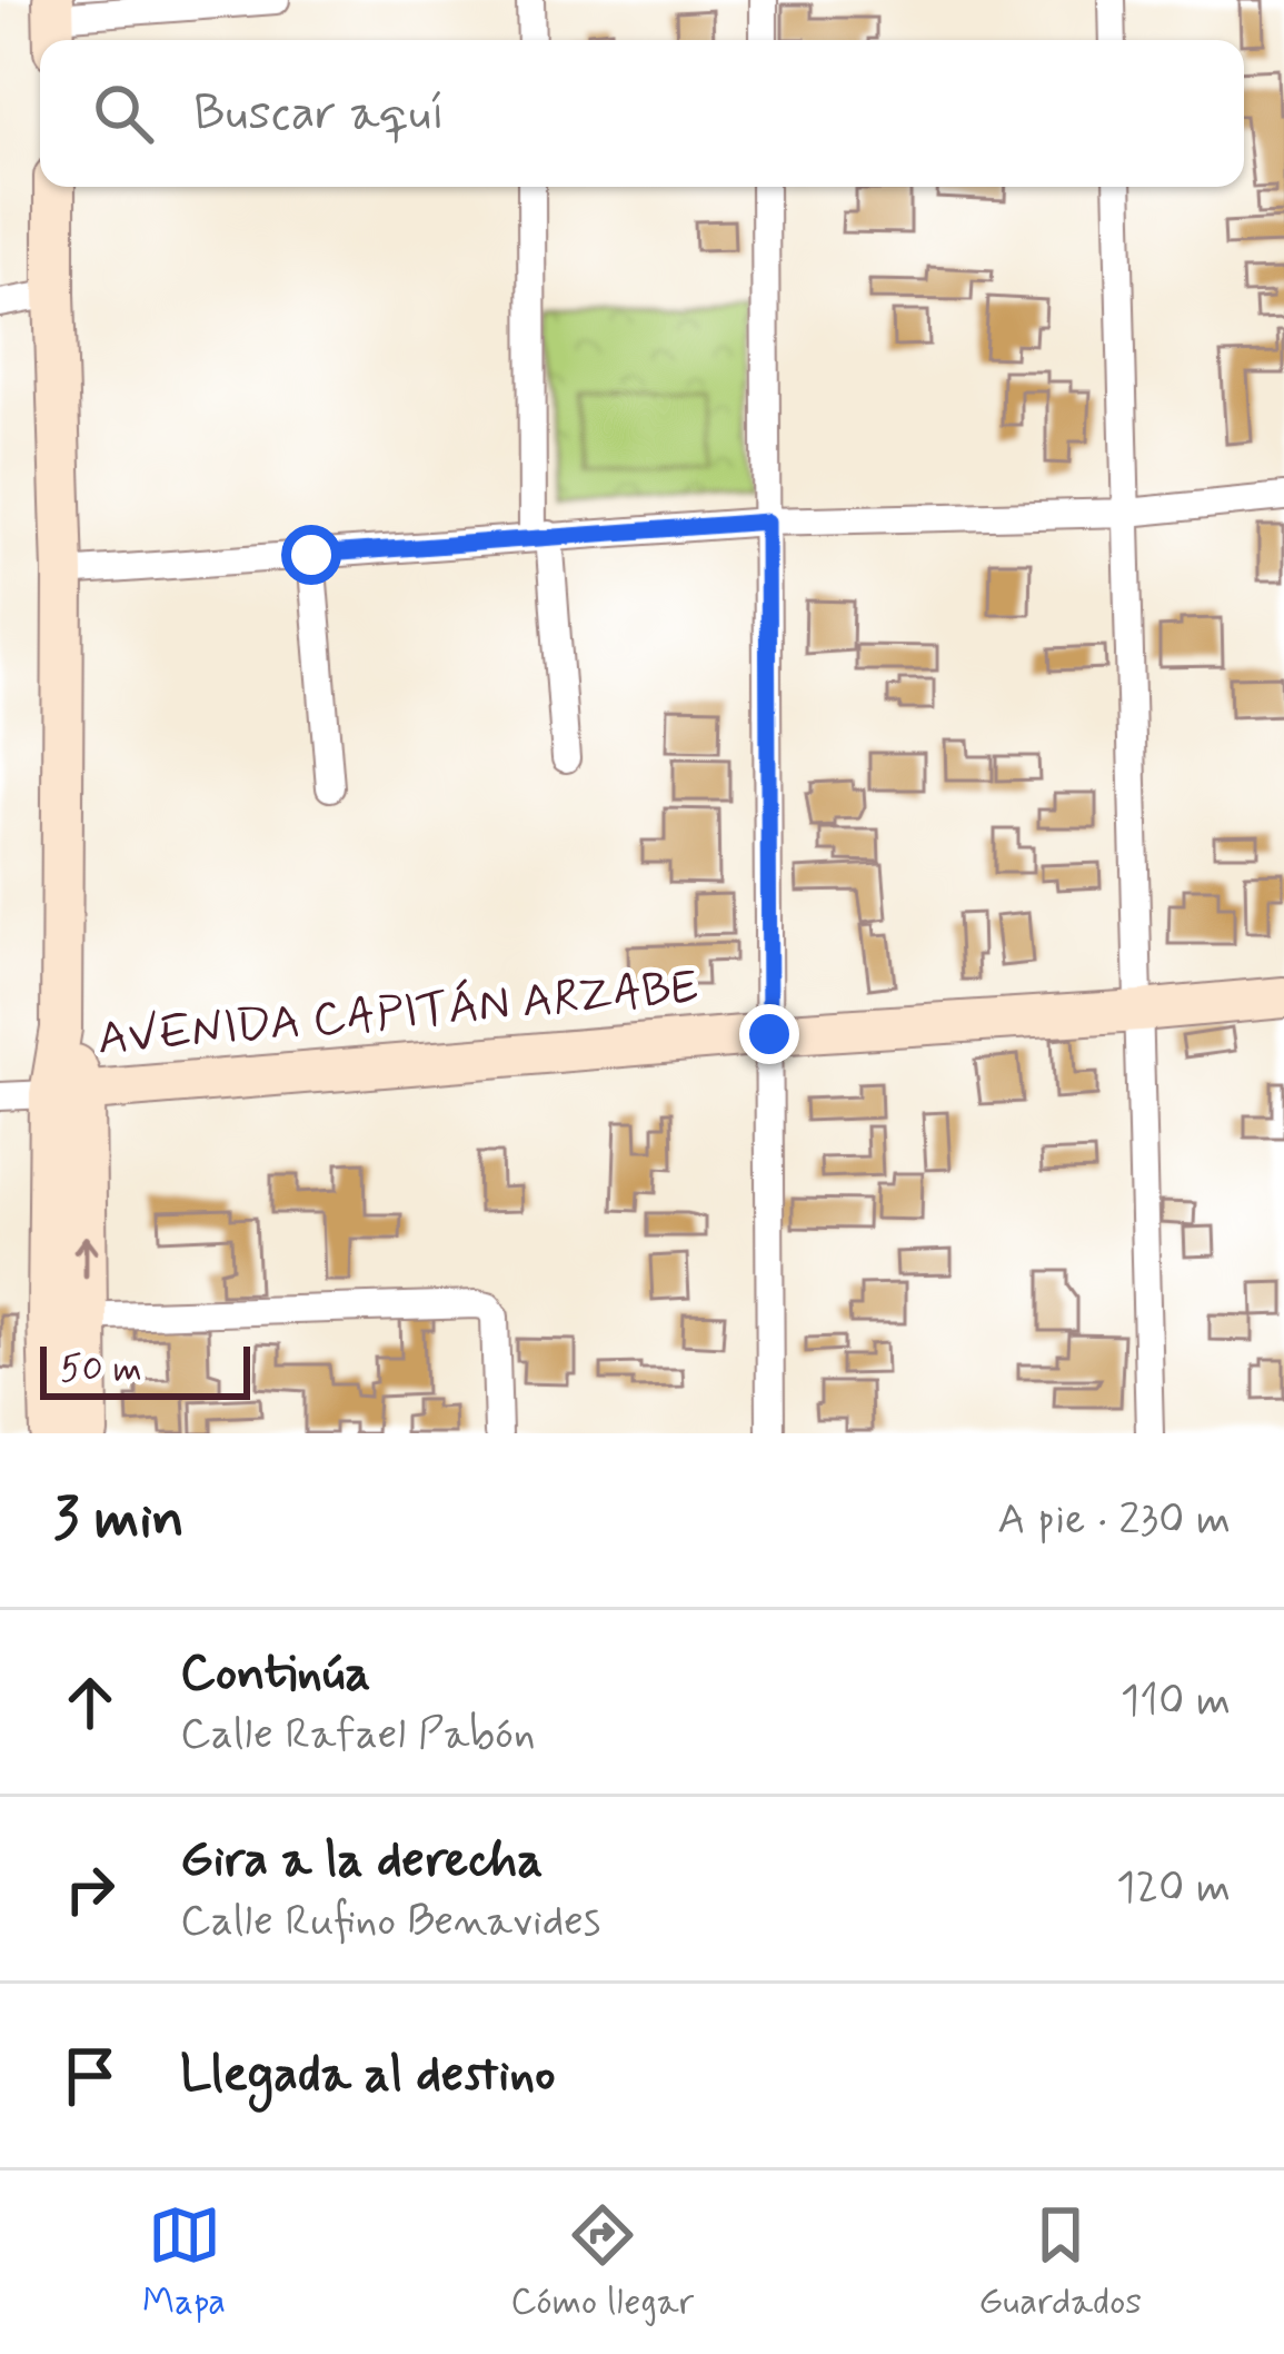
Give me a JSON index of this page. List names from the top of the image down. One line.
{"streets":{"main road":["AVENIDA CAPITÁN ARZABE"]},"scale_bar":"50 m","page":{"search":"Buscar aquí","scale":"50 m","heading":["3 min","A pie · 230 m"],"list":[["Continúa","Calle Rafael Pabón","110 m"],["Gira a la derecha","Calle Rufino Benavides","120 m"],"Llegada al destino"],"nav":["Mapa","Cómo llegar","Guardados"]}}
